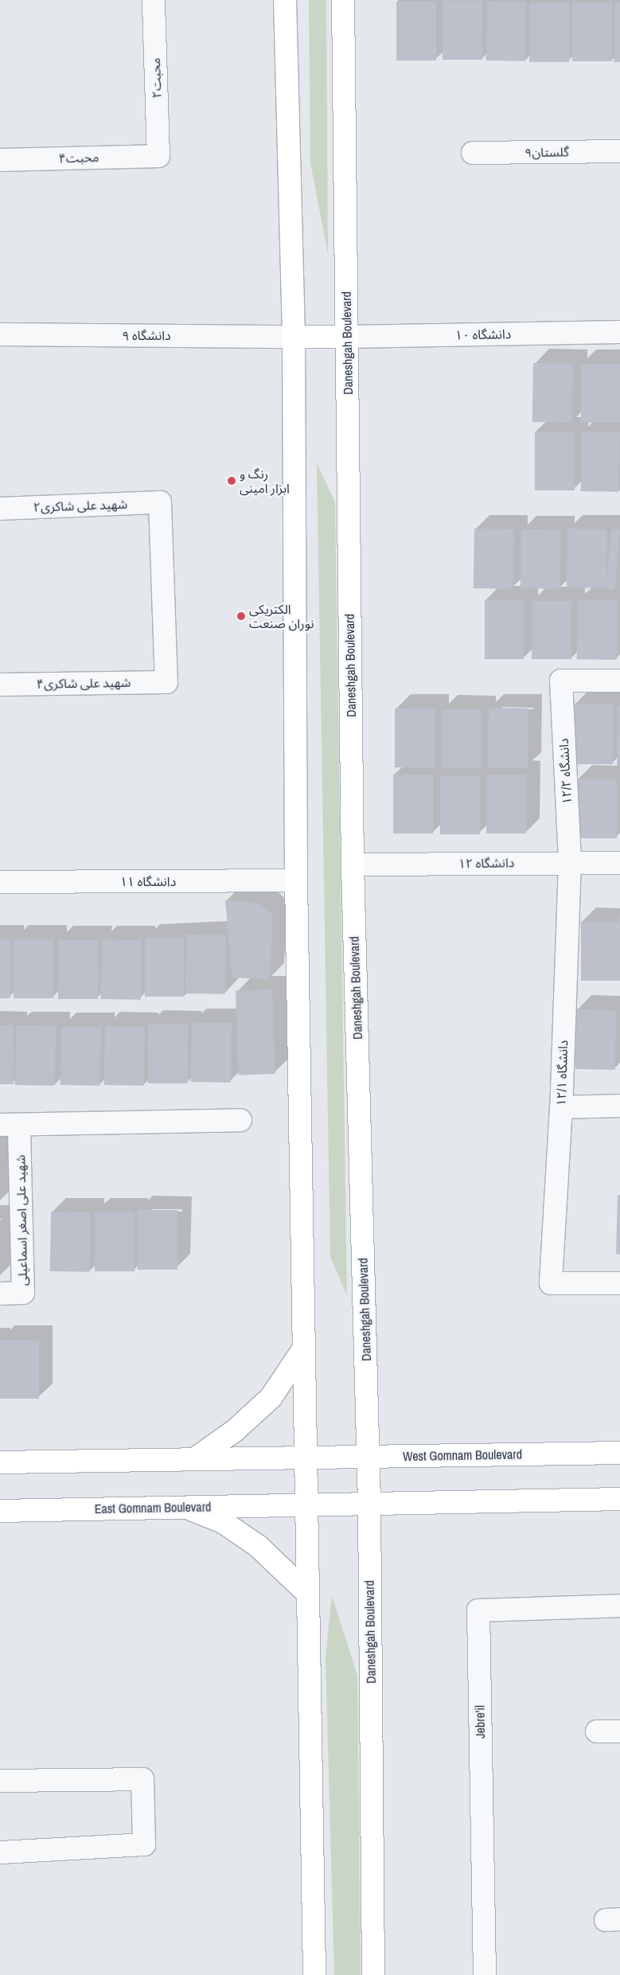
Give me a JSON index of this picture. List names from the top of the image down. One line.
{"streets":{"main road":["Daneshgah Boulevard","West Gomnam Boulevard","East Gomnam Boulevard"],"street":["محبت۲","گلستان۹","محبت۴","دانشگاه ۱۰","دانشگاه ۹","شهید علی شاکری۲","شهید علی شاکری۴","دانشگاه ۱۲/۲","دانشگاه ۱۲","دانشگاه ۱۱","دانشگاه ۱۲/۱","شهید علی اصغر اسماعیلی","Jebre'il"]},"crossings":[["محبت۲","محبت۴"],["دانشگاه ۱۰","Daneshgah Boulevard"],["Daneshgah Boulevard","دانشگاه ۱۲"],["Daneshgah Boulevard","West Gomnam Boulevard"],["شهید علی شاکری۲","شهید علی شاکری۴"],["دانشگاه ۱۲/۲","دانشگاه ۱۲"],["دانشگاه ۱۲/۲","دانشگاه ۱۲/۱"],["دانشگاه ۱۲","دانشگاه ۱۲/۱"]],"places":["رنگ و ابزار امینی","الکتریکی نوران صنعت"]}
